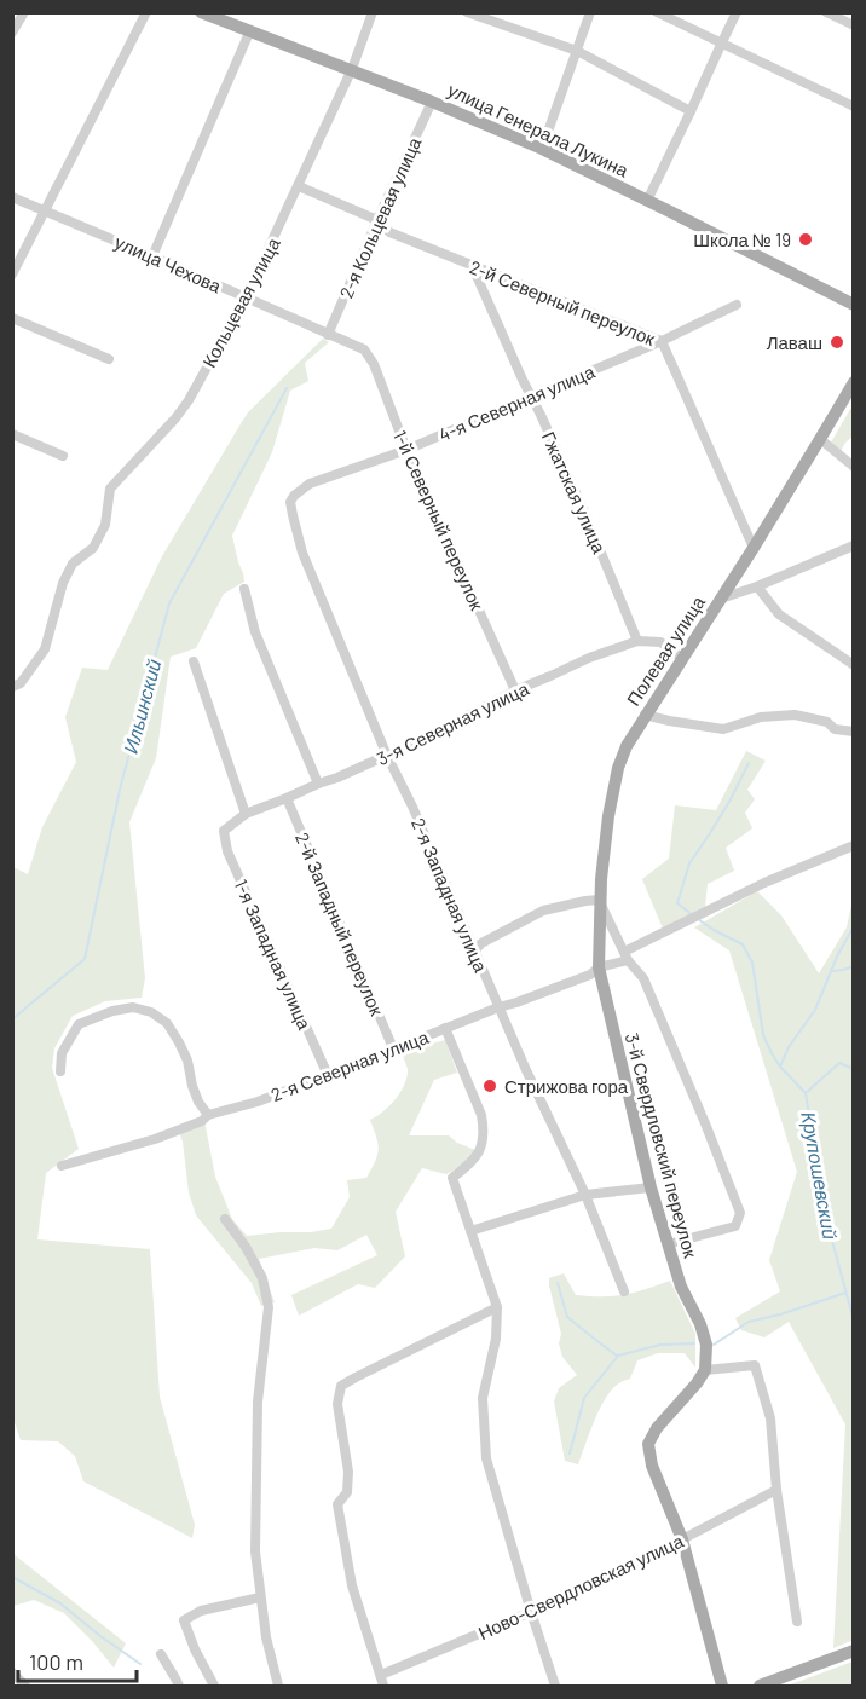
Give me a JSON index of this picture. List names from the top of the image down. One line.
{"streets":{"main road":["улица Генерала Лукина","Полевая улица","3-й Свердловский переулок"],"street":["2-я Кольцевая улица","улица Чехова","Кольцевая улица","2-й Северный переулок","4-я Северная улица","Гжатская улица","1-й Северный переулок","3-я Северная улица","2-я Западная улица","2-й Западный переулок","1-я Западная улица","2-я Северная улица","Ново-Свердловская улица"]},"crossings":[["улица Генерала Лукина","2-я Кольцевая улица"],["улица Генерала Лукина","Кольцевая улица"],["2-я Кольцевая улица","улица Чехова"],["2-я Кольцевая улица","2-й Северный переулок"],["улица Чехова","Кольцевая улица"],["улица Чехова","1-й Северный переулок"],["Кольцевая улица","2-й Северный переулок"],["2-й Северный переулок","4-я Северная улица"],["2-й Северный переулок","Гжатская улица"],["2-й Северный переулок","Полевая улица"],["4-я Северная улица","Гжатская улица"],["4-я Северная улица","1-й Северный переулок"],["4-я Северная улица","2-я Западная улица"],["Гжатская улица","3-я Северная улица"],["1-й Северный переулок","3-я Северная улица"],["Полевая улица","2-я Северная улица"],["Полевая улица","3-й Свердловский переулок"],["3-я Северная улица","2-я Западная улица"],["3-я Северная улица","2-й Западный переулок"],["3-я Северная улица","1-я Западная улица"],["2-я Западная улица","2-я Северная улица"],["2-й Западный переулок","2-я Северная улица"],["1-я Западная улица","2-я Северная улица"],["2-я Северная улица","3-й Свердловский переулок"]],"water":["Ильинский","Крупошевский"],"places":["Школа № 19","Лаваш","Стрижова гора"],"scale_bar":"100 m"}
